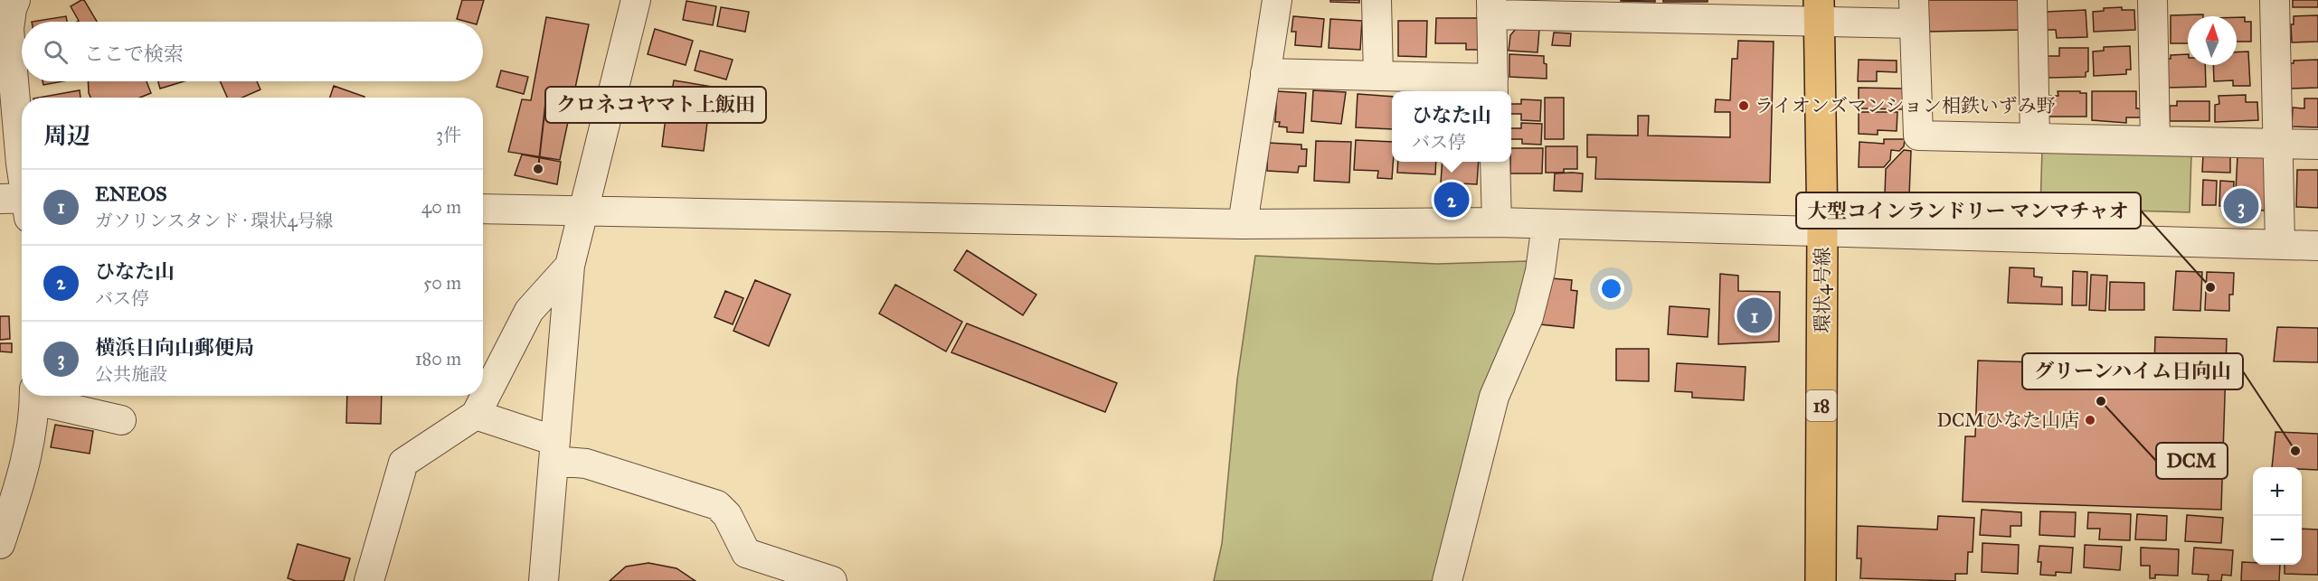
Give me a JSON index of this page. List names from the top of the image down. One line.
{"streets":{"main road":["環状4号線","18"]},"places":["ライオンズマンション相鉄いずみ野","クロネコヤマト上飯田","大型コインランドリー マンマチャオ","DCM","DCMひなた山店","グリーンハイム日向山"],"north":"top","page":{"search":"ここで検索","popup":["ひなた山","バス停"],"heading":["周辺","3件"],"list":[{"mark":"1","name":"ENEOS","note":"ガソリンスタンド · 環状4号線","value":"40 m"},{"mark":"2","name":"ひなた山","note":"バス停","value":"50 m"},{"mark":"3","name":"横浜日向山郵便局","note":"公共施設","value":"180 m"}],"pins":["2","3","1"],"map_buttons":["+","−"]}}
